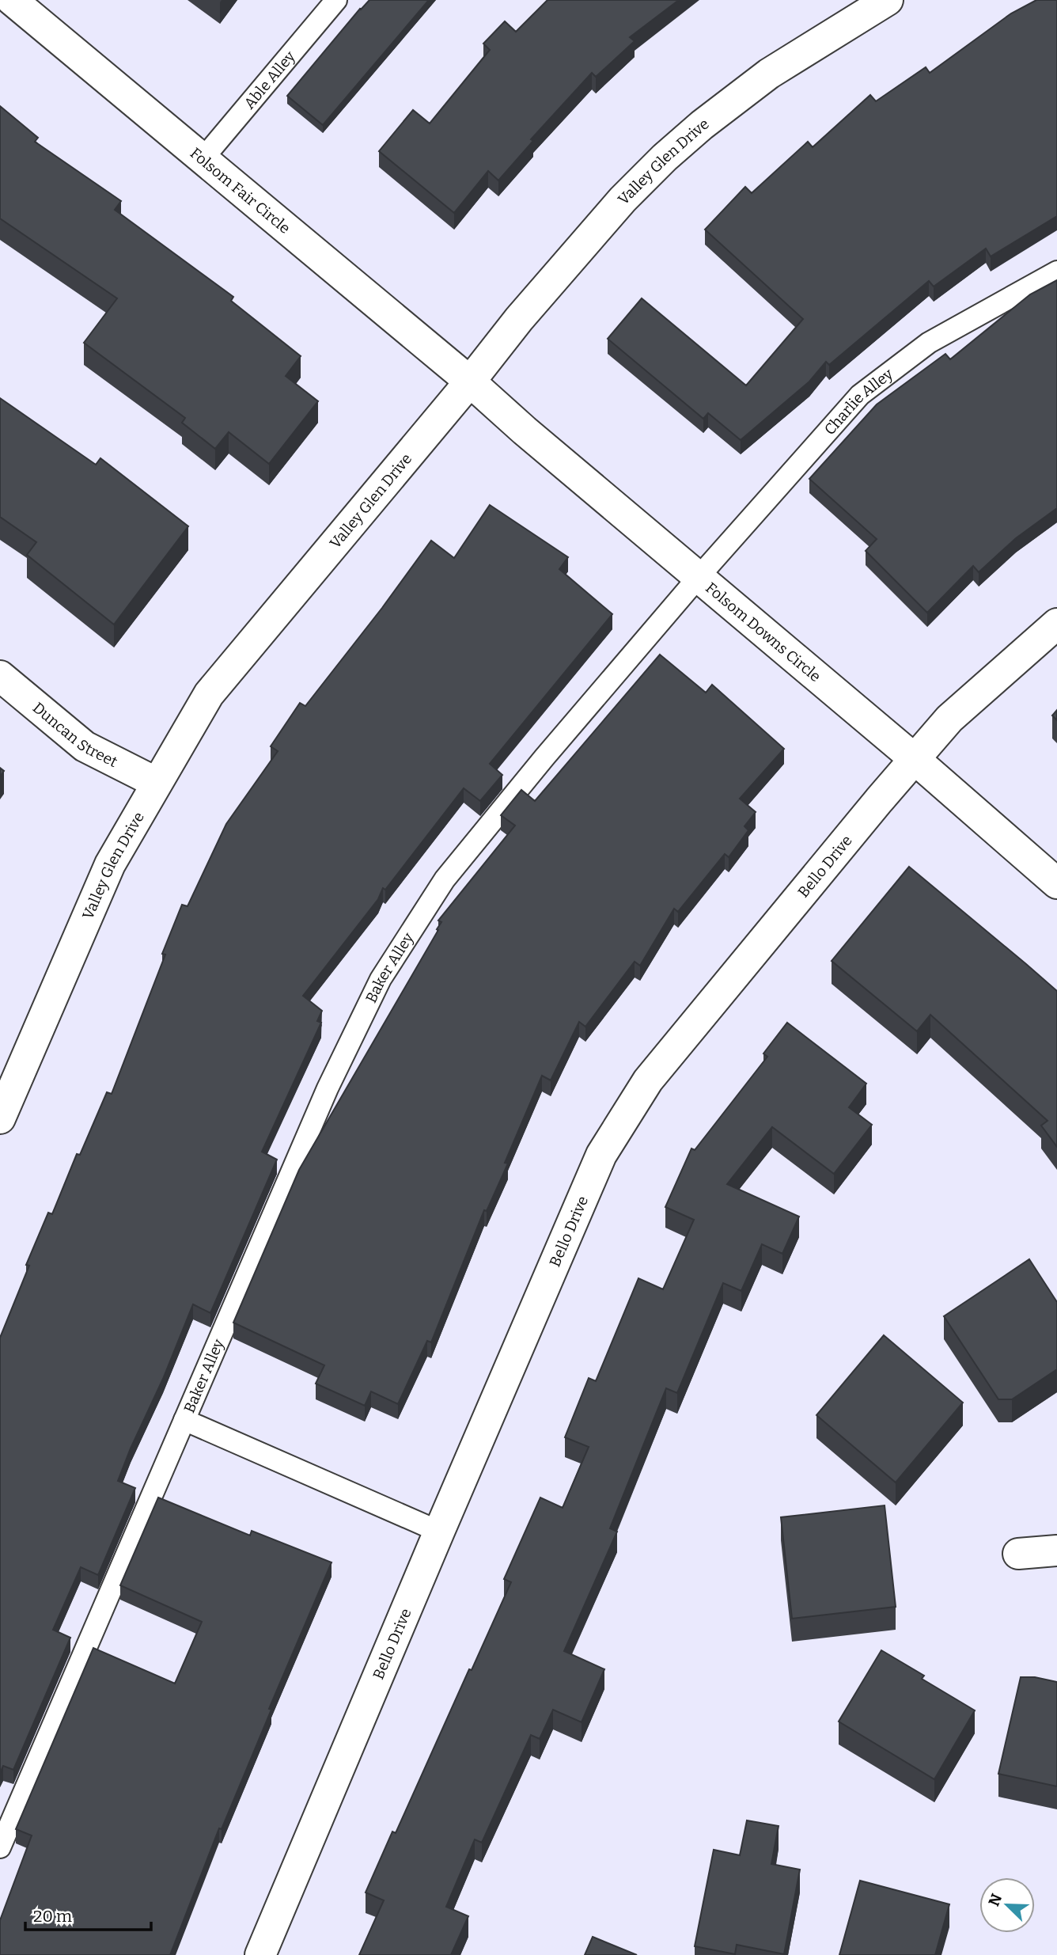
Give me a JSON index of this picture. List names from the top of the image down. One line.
{"streets":{"street":["Valley Glen Drive","Folsom Fair Circle","Folsom Downs Circle","Duncan Street","Bello Drive"],"lane":["Able Alley","Charlie Alley","Baker Alley"]},"crossings":[["Able Alley","Folsom Fair Circle"],["Valley Glen Drive","Folsom Fair Circle"],["Valley Glen Drive","Folsom Downs Circle"],["Valley Glen Drive","Duncan Street"],["Folsom Fair Circle","Folsom Downs Circle"],["Charlie Alley","Folsom Downs Circle"],["Charlie Alley","Baker Alley"],["Folsom Downs Circle","Bello Drive"],["Folsom Downs Circle","Baker Alley"],["Bello Drive","Baker Alley"]],"scale_bar":"20 m","north":"top left"}
